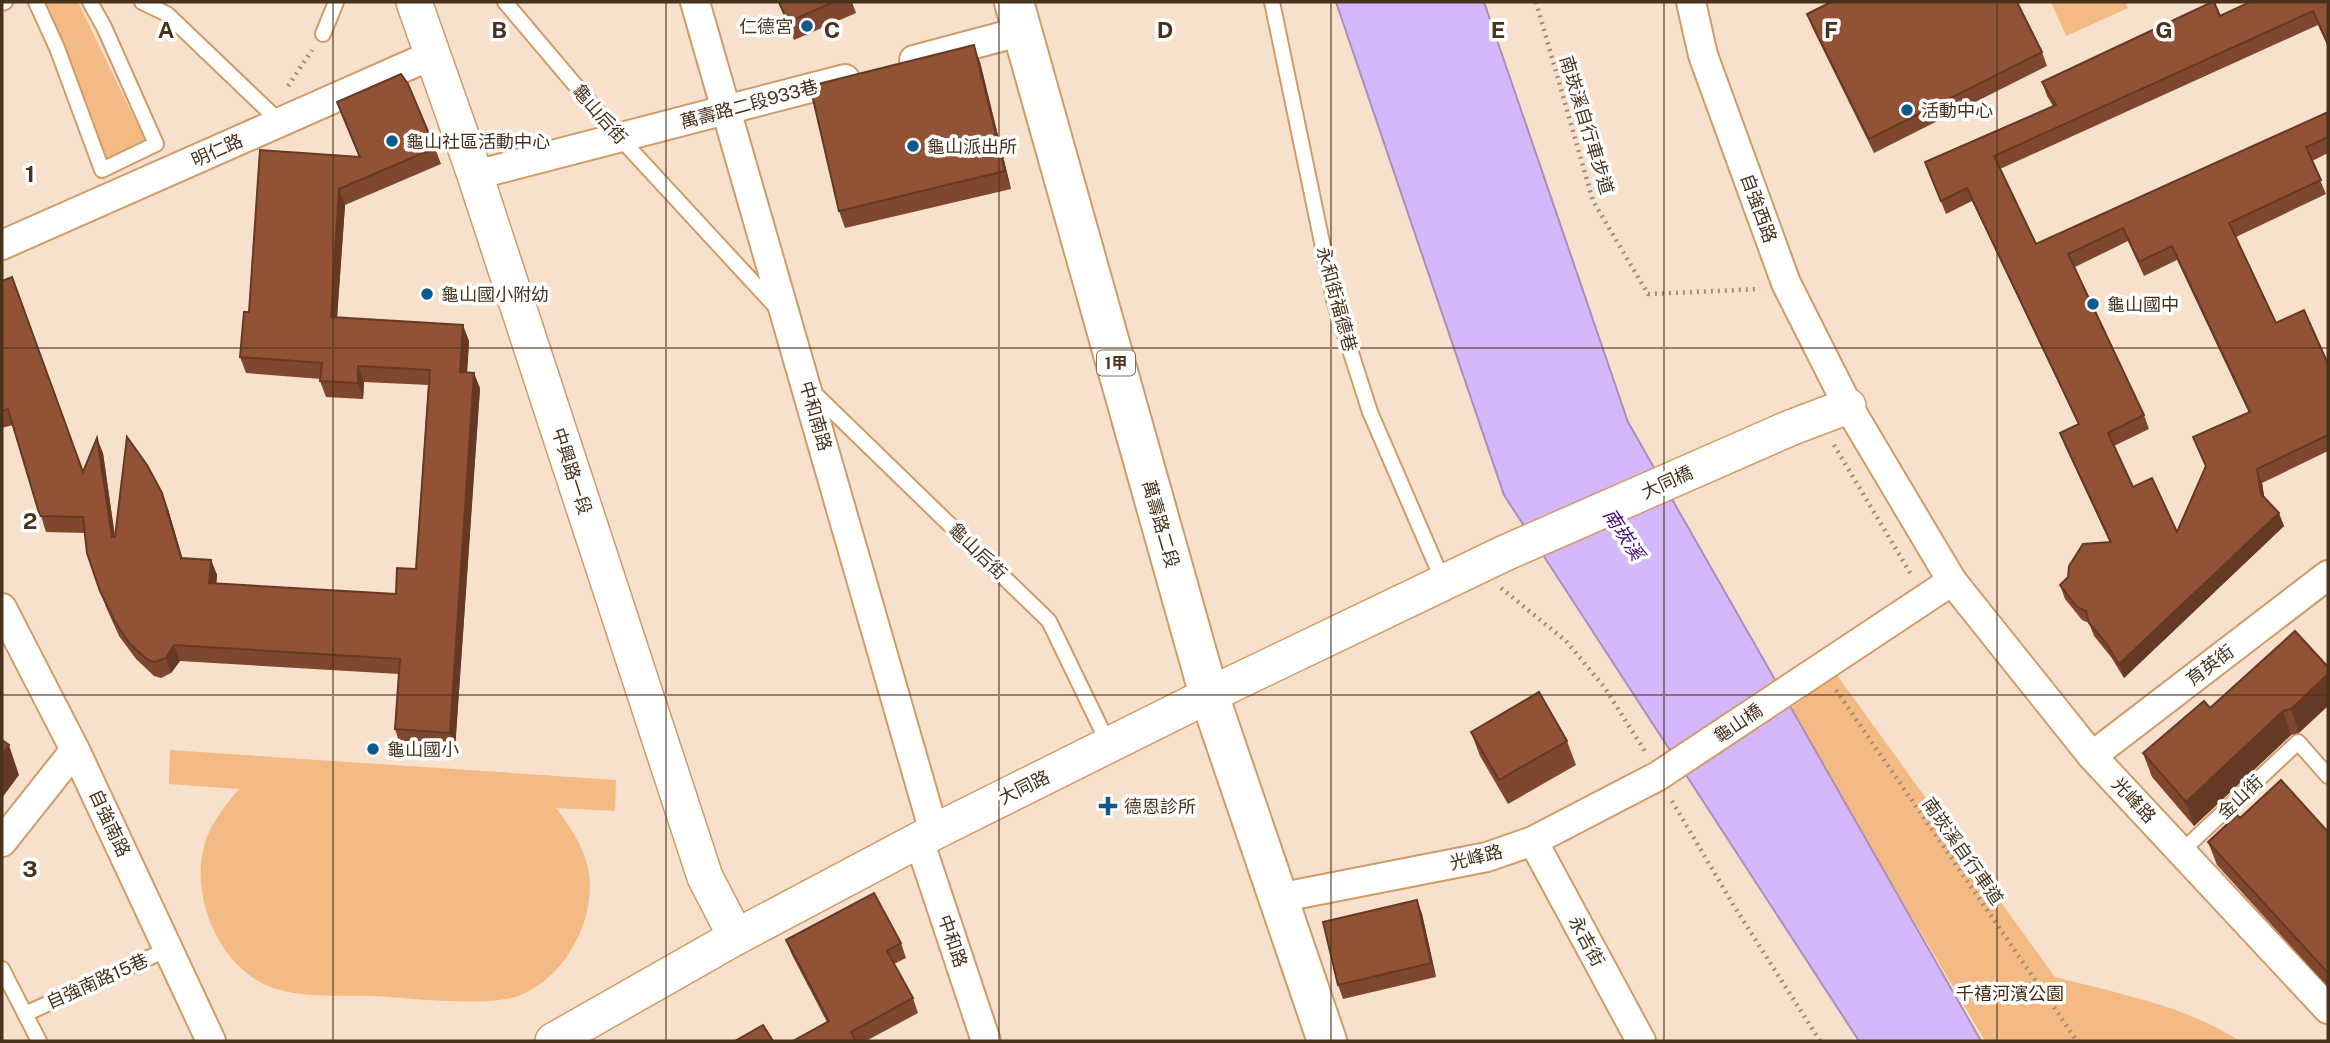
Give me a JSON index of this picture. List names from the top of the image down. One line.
{"streets":{"main road":["1甲","萬壽路二段"],"street":["萬壽路二段933巷","明仁路","自強西路","中和南路","中興路一段","大同橋","育英街","龜山橋","大同路","光峰路","自強南路","中和路","永吉街"],"lane":["龜山后街","永和街福德巷","金山街","自強南路15巷"],"path":["南崁溪自行車步道","南崁溪自行車道"]},"crossings":[["萬壽路二段933巷","龜山后街"],["萬壽路二段933巷","中和南路"],["萬壽路二段933巷","中興路一段"],["萬壽路二段933巷","萬壽路二段"],["龜山后街","中和南路"],["龜山后街","大同路"],["明仁路","中興路一段"],["自強西路","大同橋"],["自強西路","光峰路"],["永和街福德巷","大同路"],["中和南路","大同路"],["中和南路","中和路"],["中興路一段","大同路"],["大同橋","大同路"],["大同橋","光峰路"],["萬壽路二段","大同路"],["萬壽路二段","光峰路"],["育英街","光峰路"],["龜山橋","光峰路"],["龜山橋","南崁溪自行車道"],["大同路","中和路"],["金山街","光峰路"],["光峰路","永吉街"],["自強南路","自強南路15巷"]],"water":["南崁溪"],"parks":["千禧河濱公園"],"places":{"other":["仁德宮","活動中心","龜山社區活動中心","龜山派出所","龜山國小附幼","龜山國中","龜山國小"],"health":["德恩診所"]},"grid":{"columns":["A","B","C","D","E","F","G"],"rows":["1","2","3"]}}
